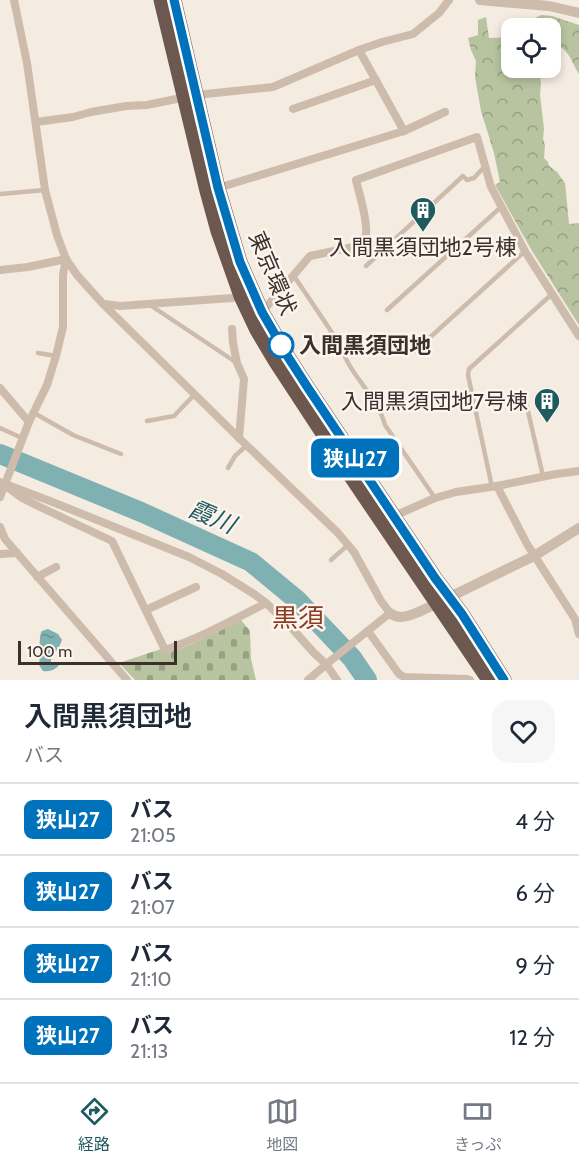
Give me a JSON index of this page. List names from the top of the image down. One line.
{"streets":{"highway":["東京環状"]},"districts":["黒須"],"water":["霞川"],"places":{"building":["入間黒須団地2号棟","入間黒須団地7号棟"],"other":["入間黒須団地"]},"lines":["bus line 狭山27"],"scale_bar":"100 m","page":{"on_map":"狭山27","scale":"100 m","heading":["入間黒須団地","バス"],"list":[{"mark":"狭山27","name":"バス","note":"21:05","value":"4 分"},{"mark":"狭山27","name":"バス","note":"21:07","value":"6 分"},{"mark":"狭山27","name":"バス","note":"21:10","value":"9 分"},{"mark":"狭山27","name":"バス","note":"21:13","value":"12 分"}],"tabs":["経路","地図","きっぷ"]}}
